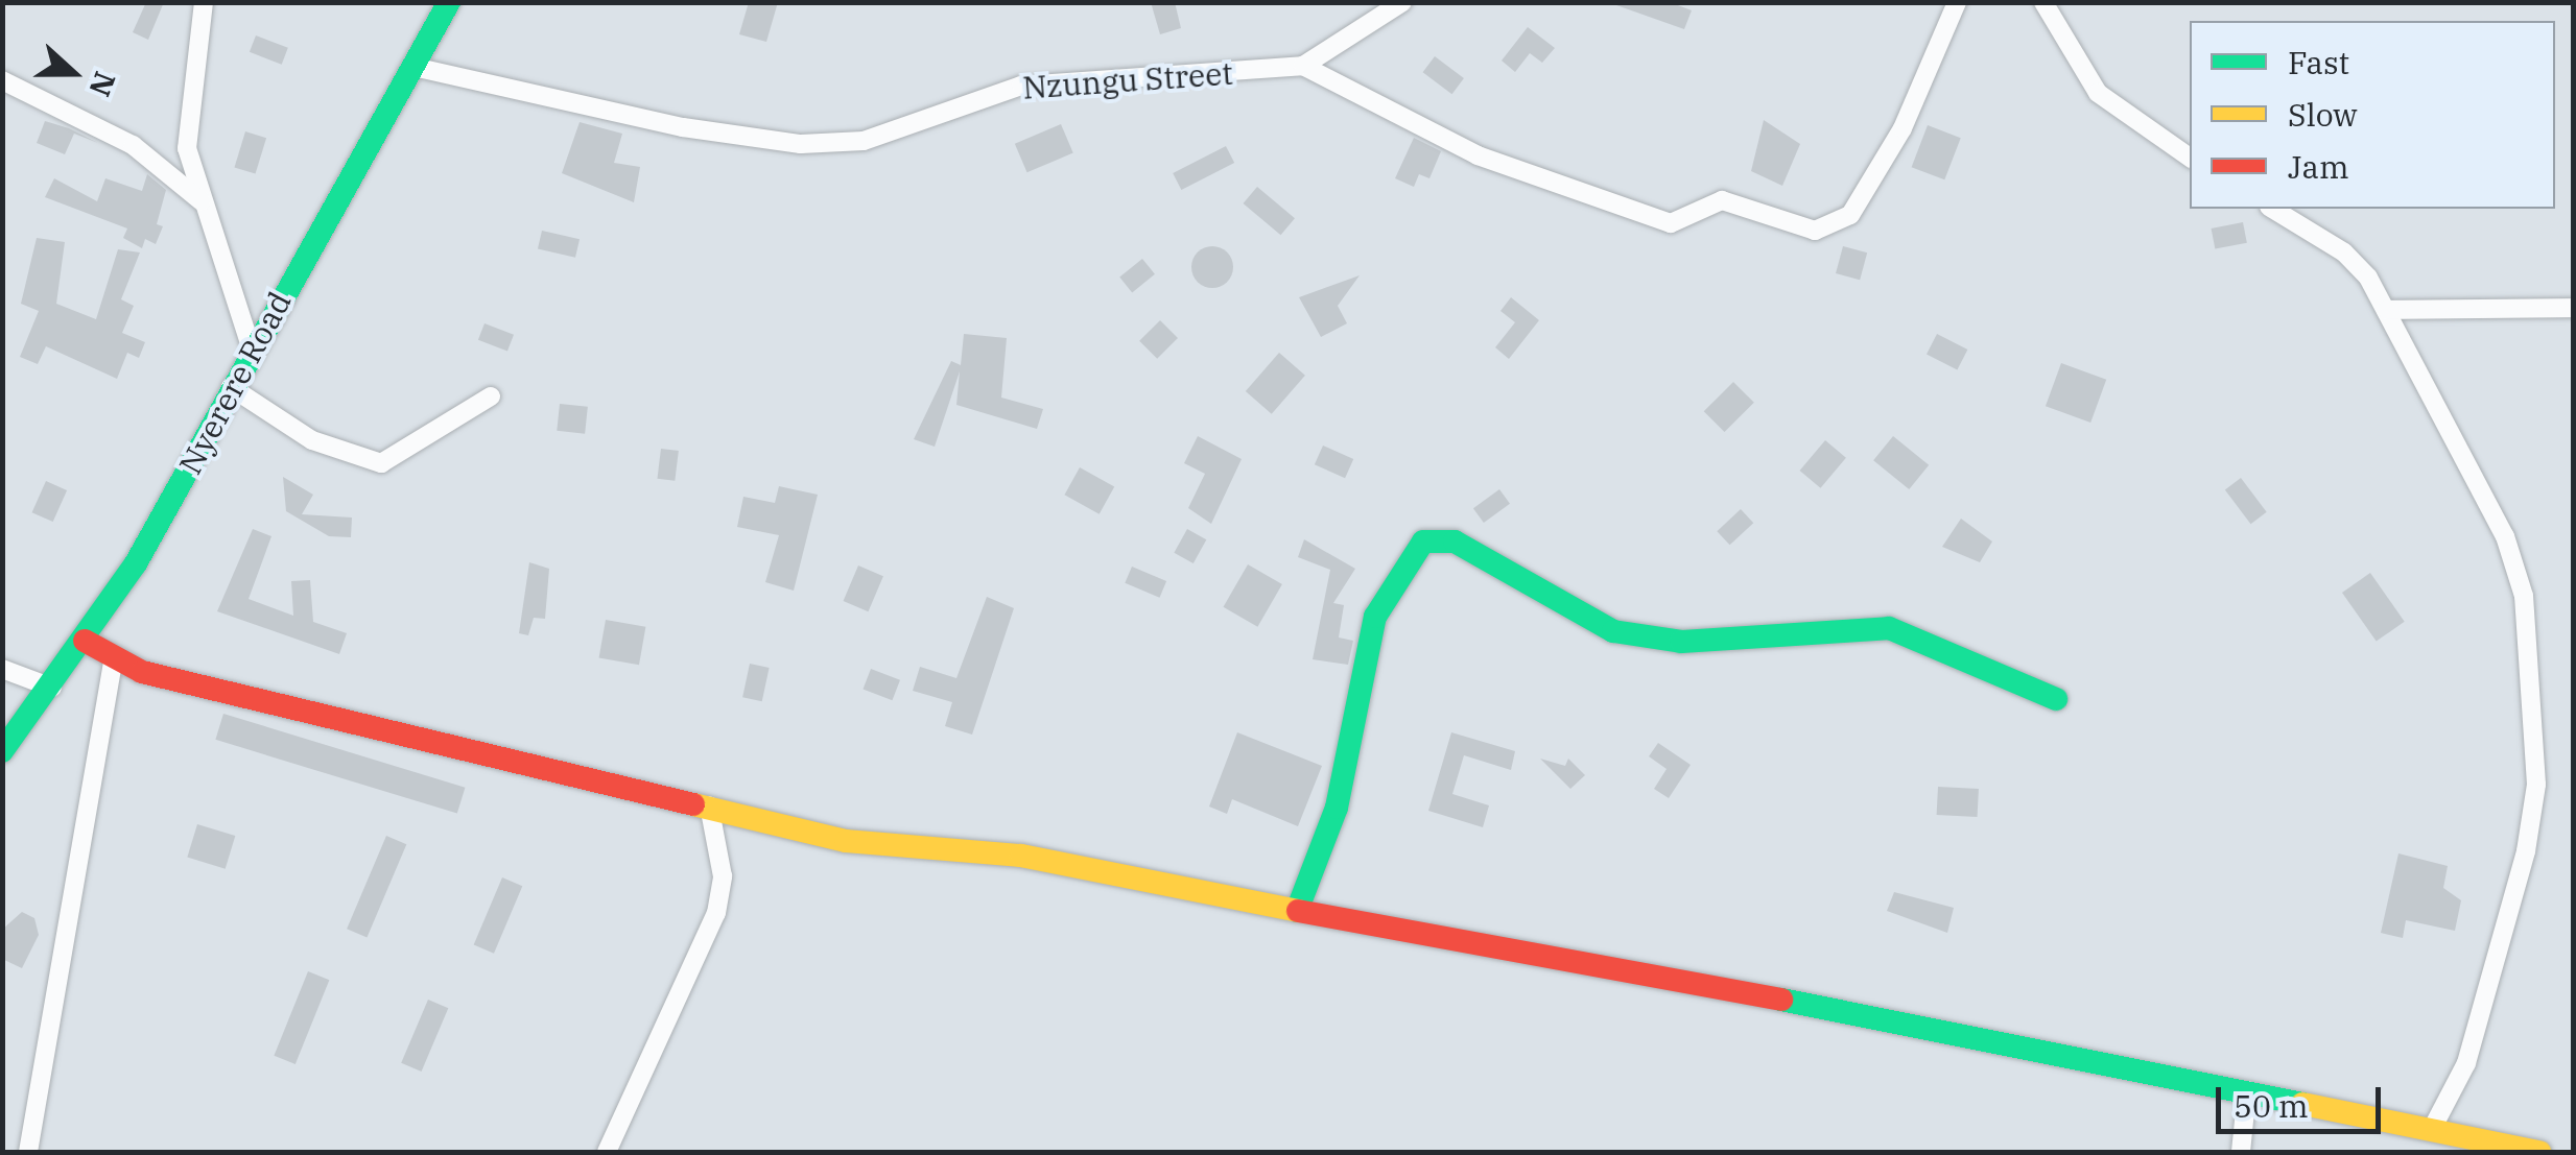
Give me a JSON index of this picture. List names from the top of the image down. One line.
{"streets":{"street":["Nzungu Street","Nyerere Road"]},"crossings":[["Nzungu Street","Nyerere Road"]],"legend":["Fast","Slow","Jam"],"scale_bar":"50 m","north":"right"}
